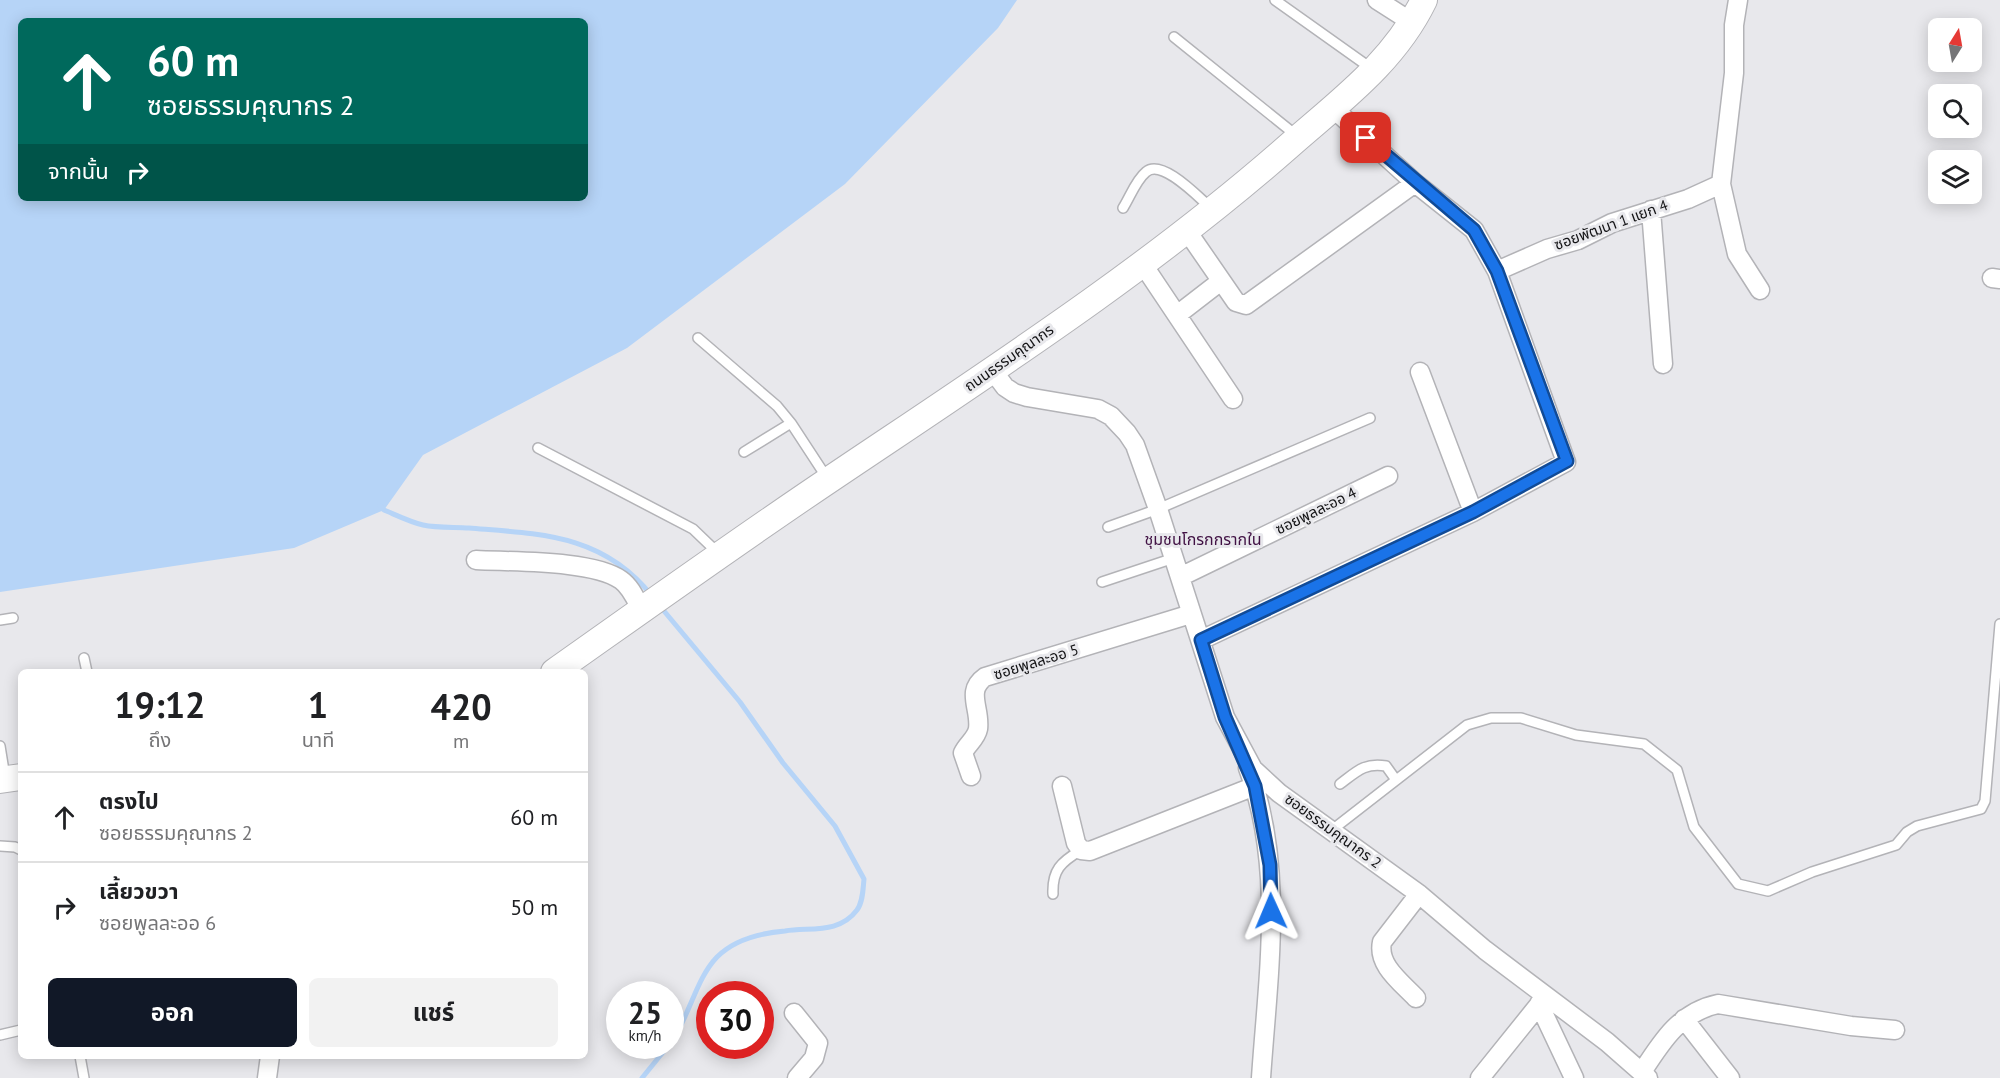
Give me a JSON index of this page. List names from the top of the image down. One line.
{"streets":{"street":["ซอยพัฒนา 1 แยก 4","ถนนธรรมคุณากร","ซอยพูลละออ 4","ซอยพูลละออ 5","ซอยธรรมคุณากร 2"]},"crossings":[["ถนนธรรมคุณากร","ซอยธรรมคุณากร 2"],["ซอยพูลละออ 4","ซอยธรรมคุณากร 2"],["ซอยพูลละออ 5","ซอยธรรมคุณากร 2"]],"districts":["ชุมชนโกรกกรากใน"],"north":"top","page":{"turn":["60 m","ซอยธรรมคุณากร 2"],"then":"จากนั้น","eta":["19:12","ถึง","1","นาที","420","m"],"list":[{"name":"ตรงไป","note":"ซอยธรรมคุณากร 2","value":"60 m"},{"name":"เลี้ยวขวา","note":"ซอยพูลละออ 6","value":"50 m"}],"buttons":["ออก","แชร์"],"speed":"25 km/h","limit":"30"}}
